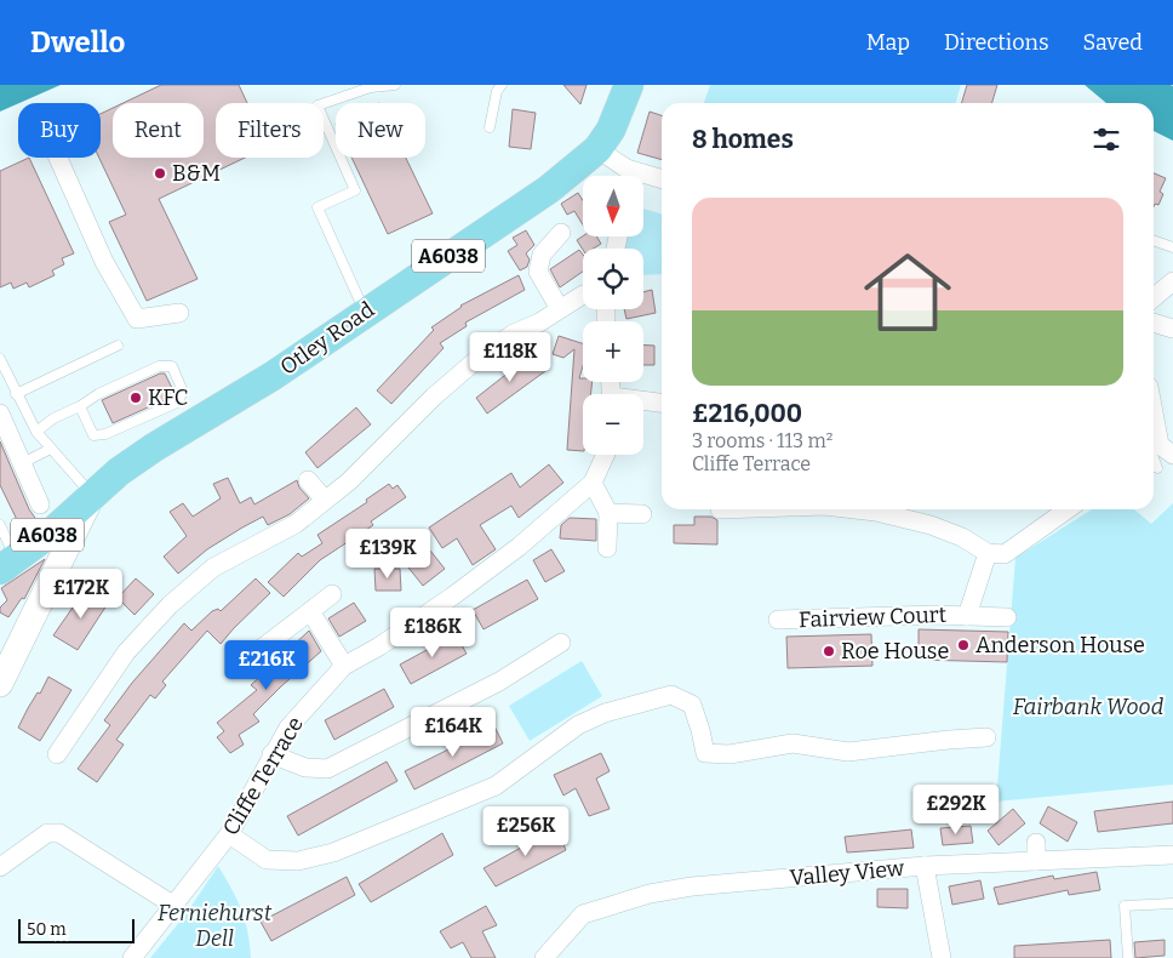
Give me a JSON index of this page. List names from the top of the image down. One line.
{"streets":{"main road":["A6038","Otley Road"],"street":["Fairview Court","Cliffe Terrace","Valley View"]},"parks":["Fairbank Wood","Ferniehurst Dell"],"places":["B&M","KFC","Anderson House","Roe House"],"scale_bar":"50 m","north":"bottom","page":{"header":"Dwello","nav":["Map","Directions","Saved"],"chip":["Buy","Rent","Filters","New"],"heading":"8 homes","map_buttons":["+","−"],"list":[{"name":"£216,000","note":"3 rooms · 113 m² · Cliffe Terrace"}],"price":["£118K","£139K","£172K","£186K","£216K","£164K","£292K","£256K"],"scale":"50 m"}}
